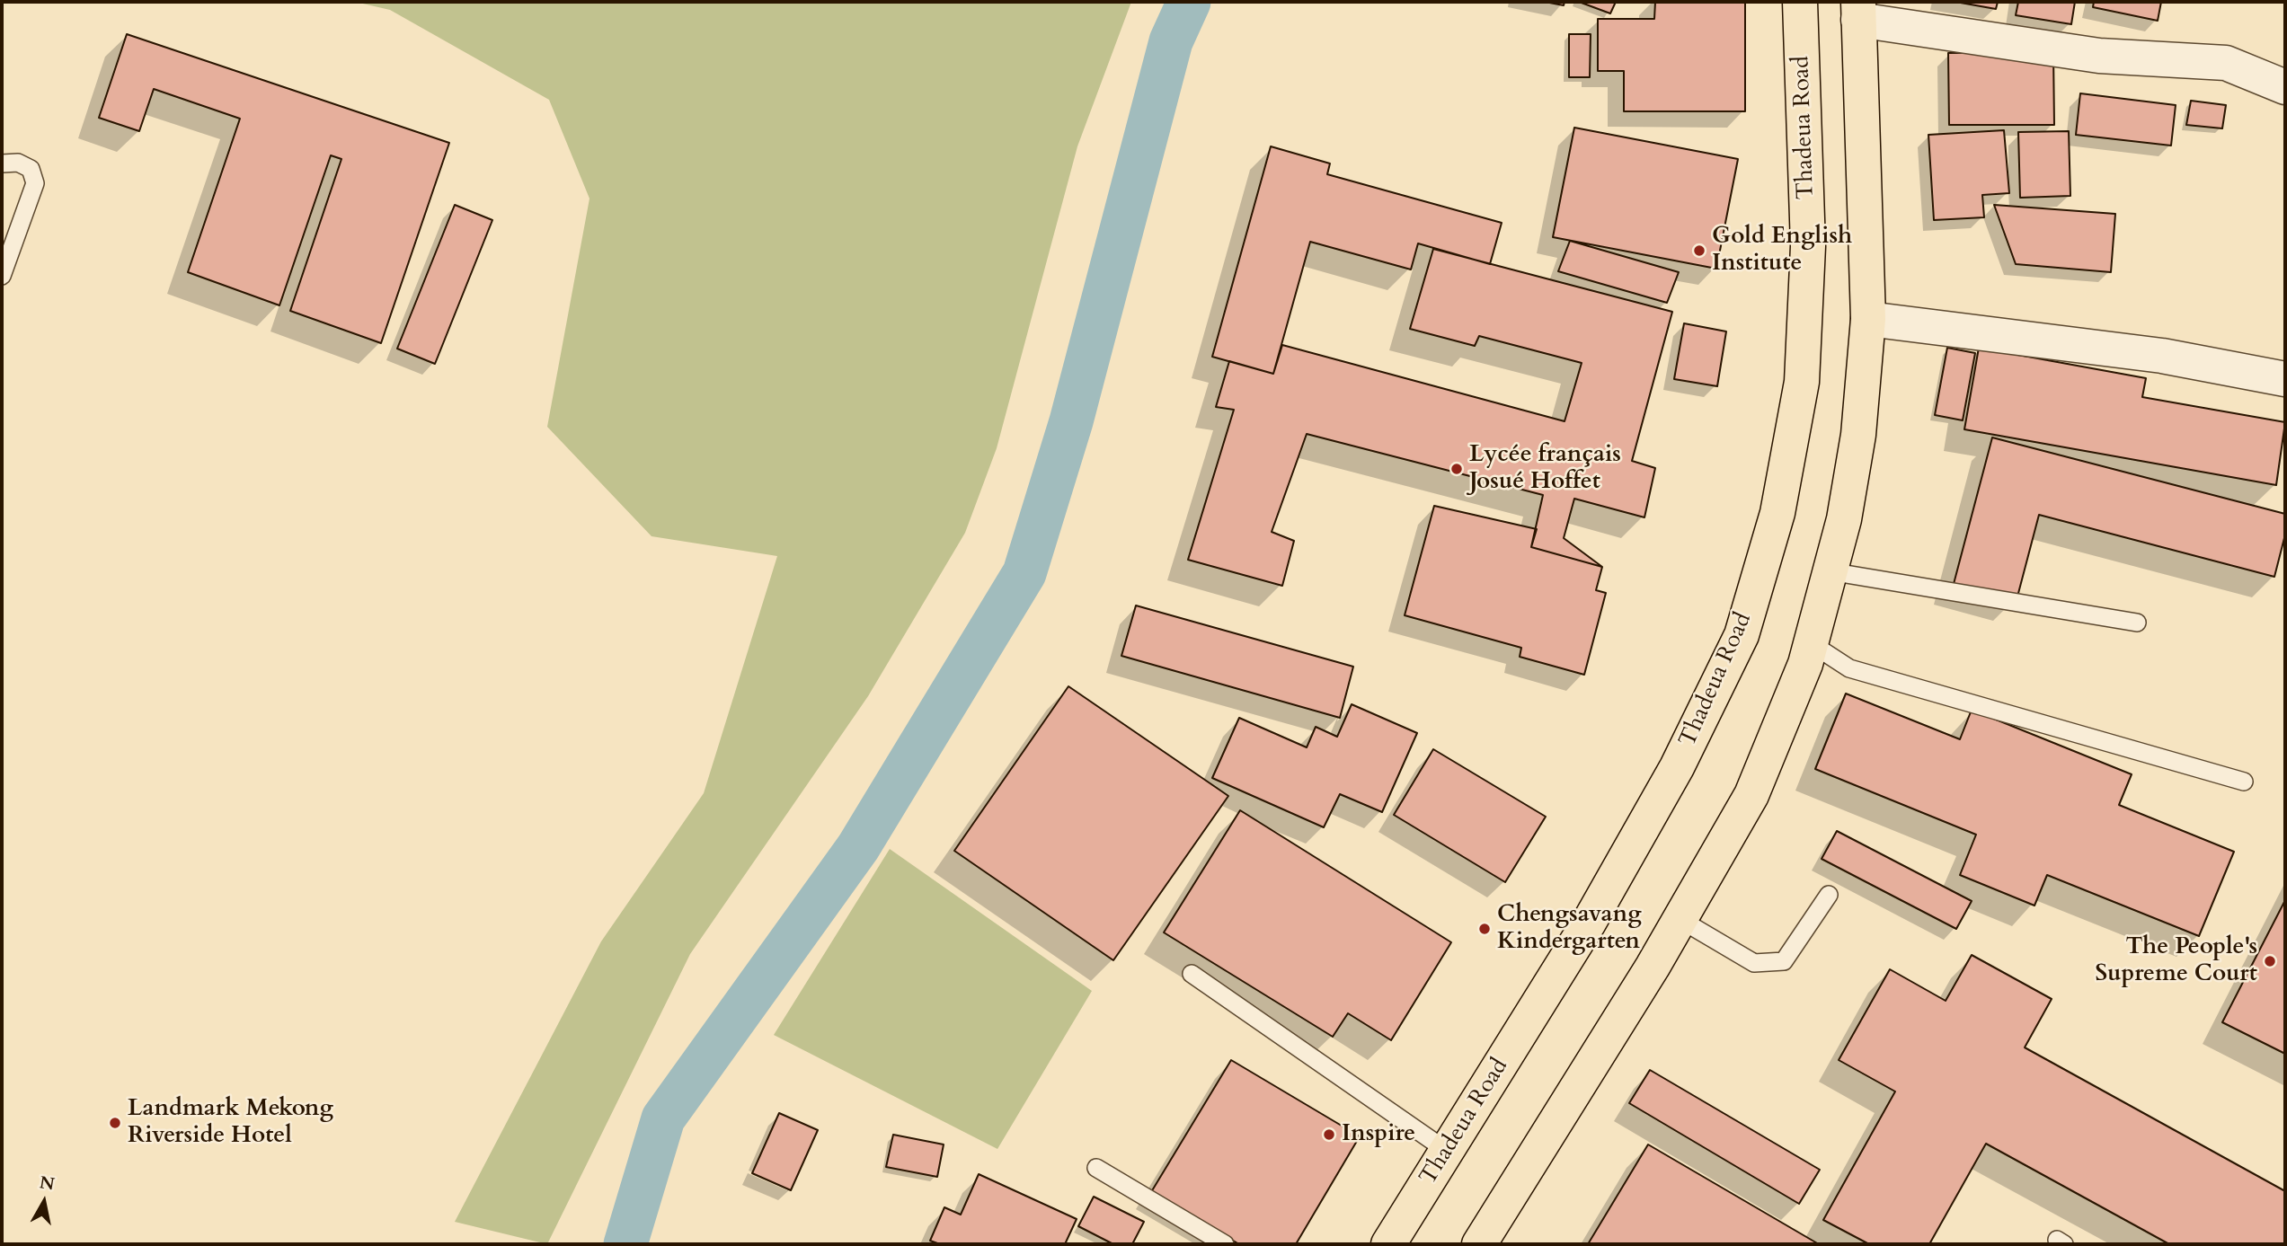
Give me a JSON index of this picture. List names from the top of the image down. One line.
{"streets":{"main road":["Thadeua Road"]},"places":["Gold English Institute","Lycée français Josué Hoffet","Chengsavang Kindergarten","The People's Supreme Court","Landmark Mekong Riverside Hotel","Inspire"],"north":"top"}
